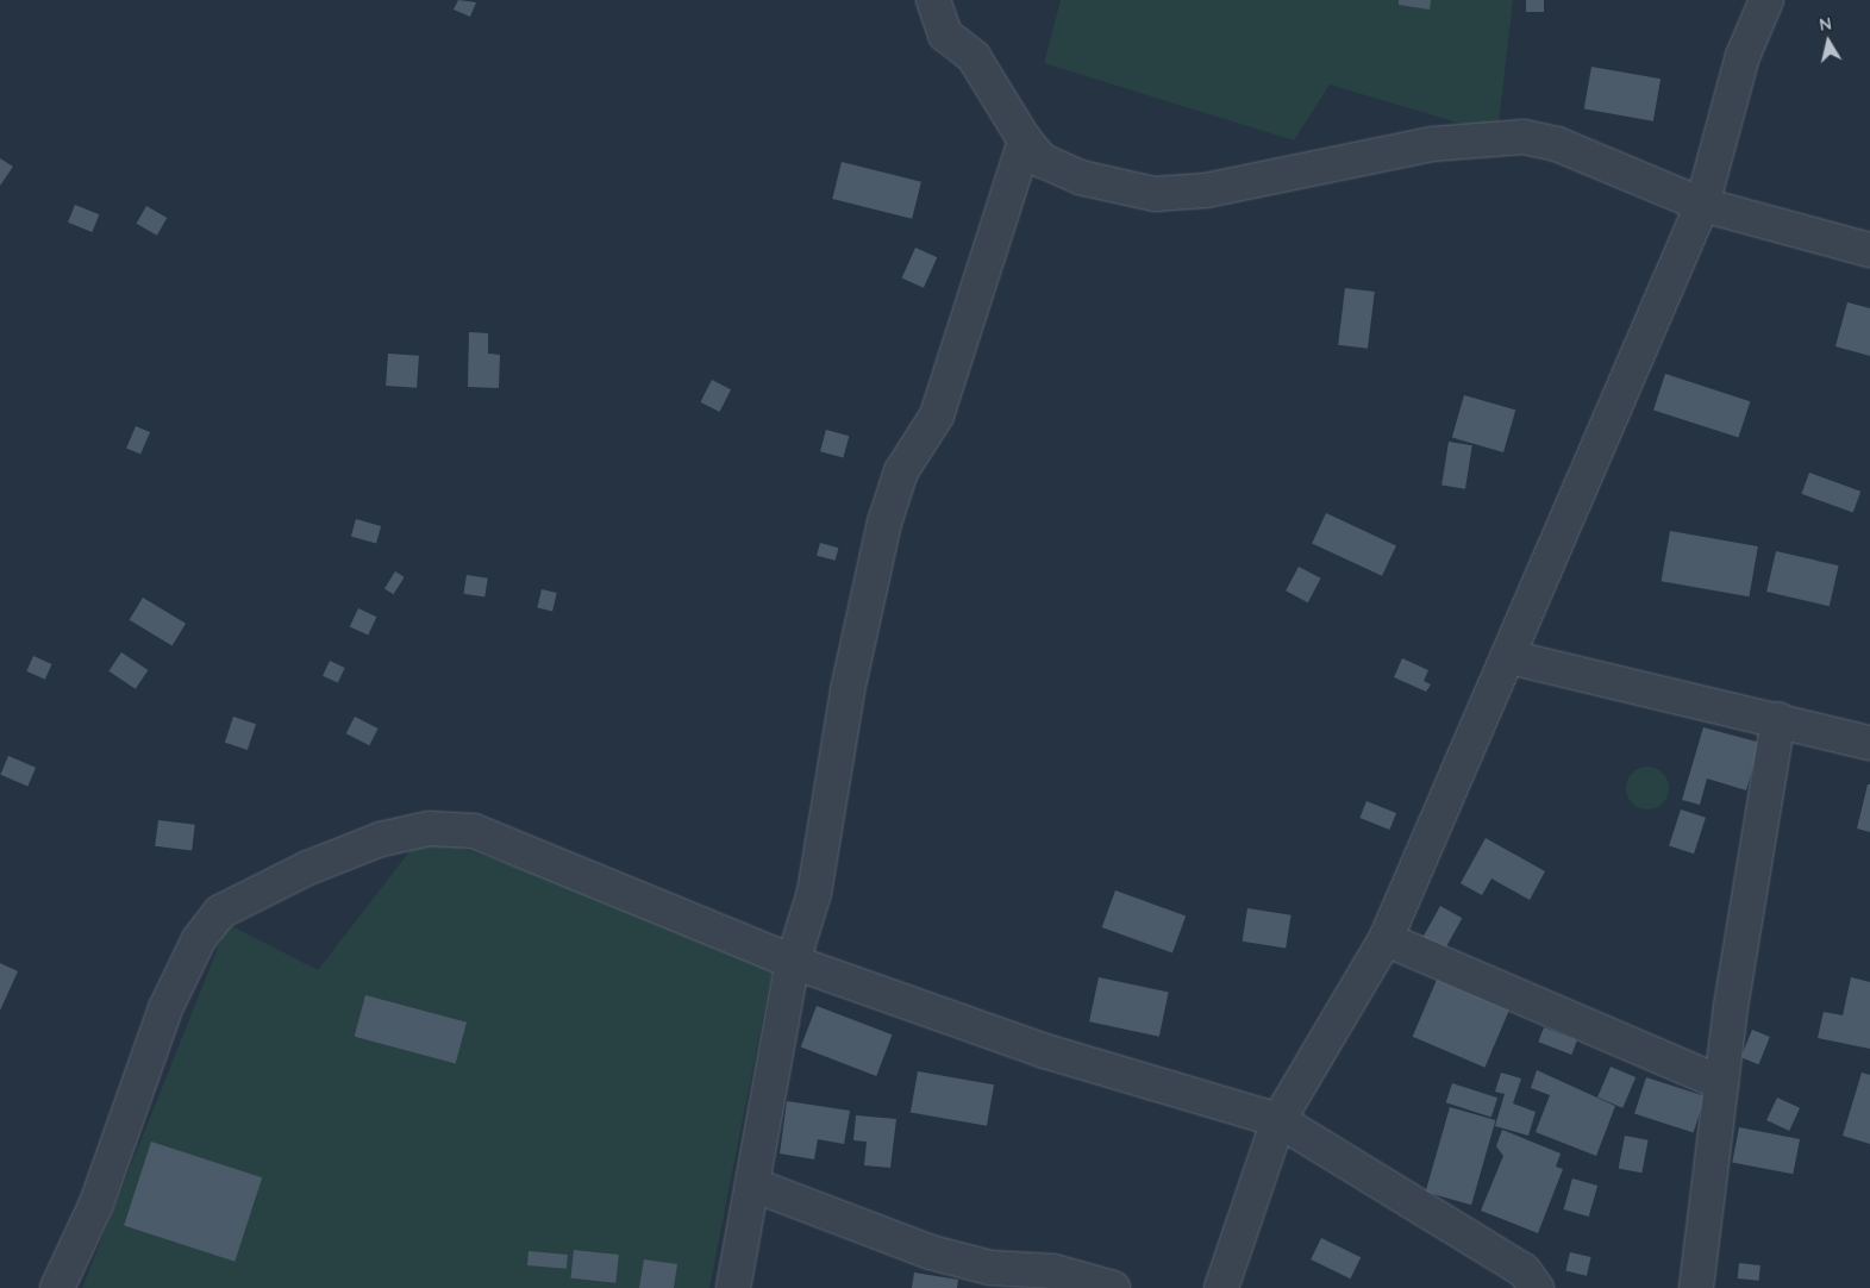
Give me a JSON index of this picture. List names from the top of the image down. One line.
{"north":"top"}
